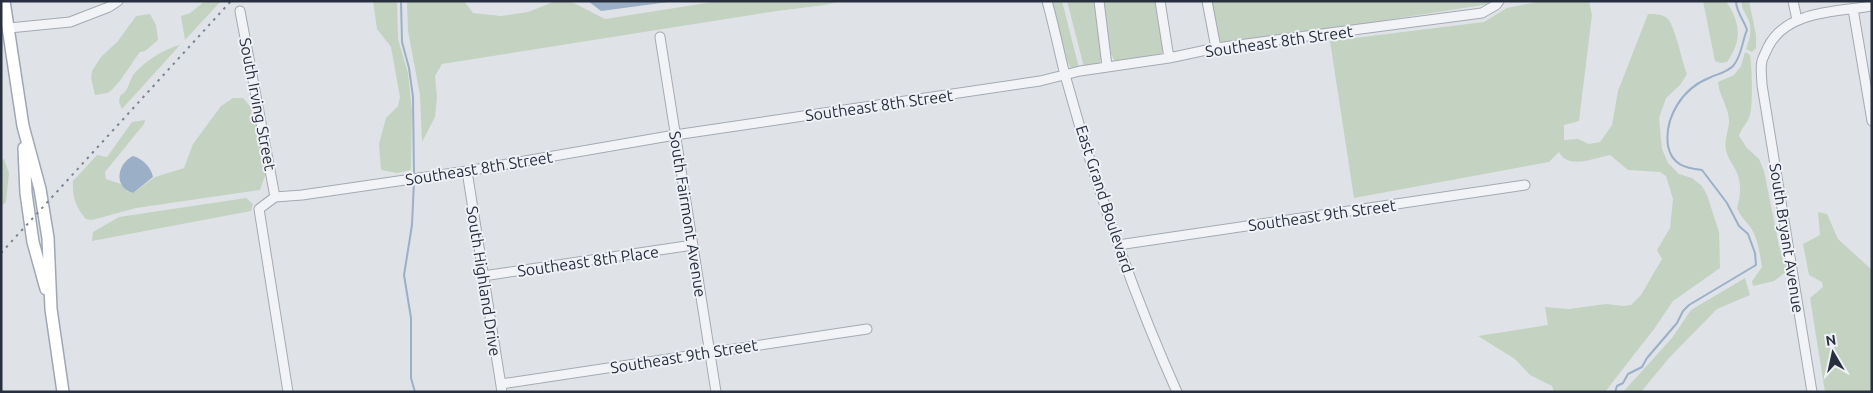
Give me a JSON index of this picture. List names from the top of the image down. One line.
{"streets":{"street":["Southeast 8th Street","South Irving Street","East Grand Boulevard","South Fairmont Avenue","Southeast 9th Street","South Bryant Avenue","Southeast 8th Place","South Highland Drive"]},"crossings":[["Southeast 8th Street","South Irving Street"],["Southeast 8th Street","East Grand Boulevard"],["Southeast 8th Street","South Fairmont Avenue"],["Southeast 8th Street","South Highland Drive"],["East Grand Boulevard","Southeast 9th Street"],["South Fairmont Avenue","Southeast 9th Street"],["South Fairmont Avenue","Southeast 8th Place"],["Southeast 9th Street","South Highland Drive"],["Southeast 8th Place","South Highland Drive"]],"north":"top"}
